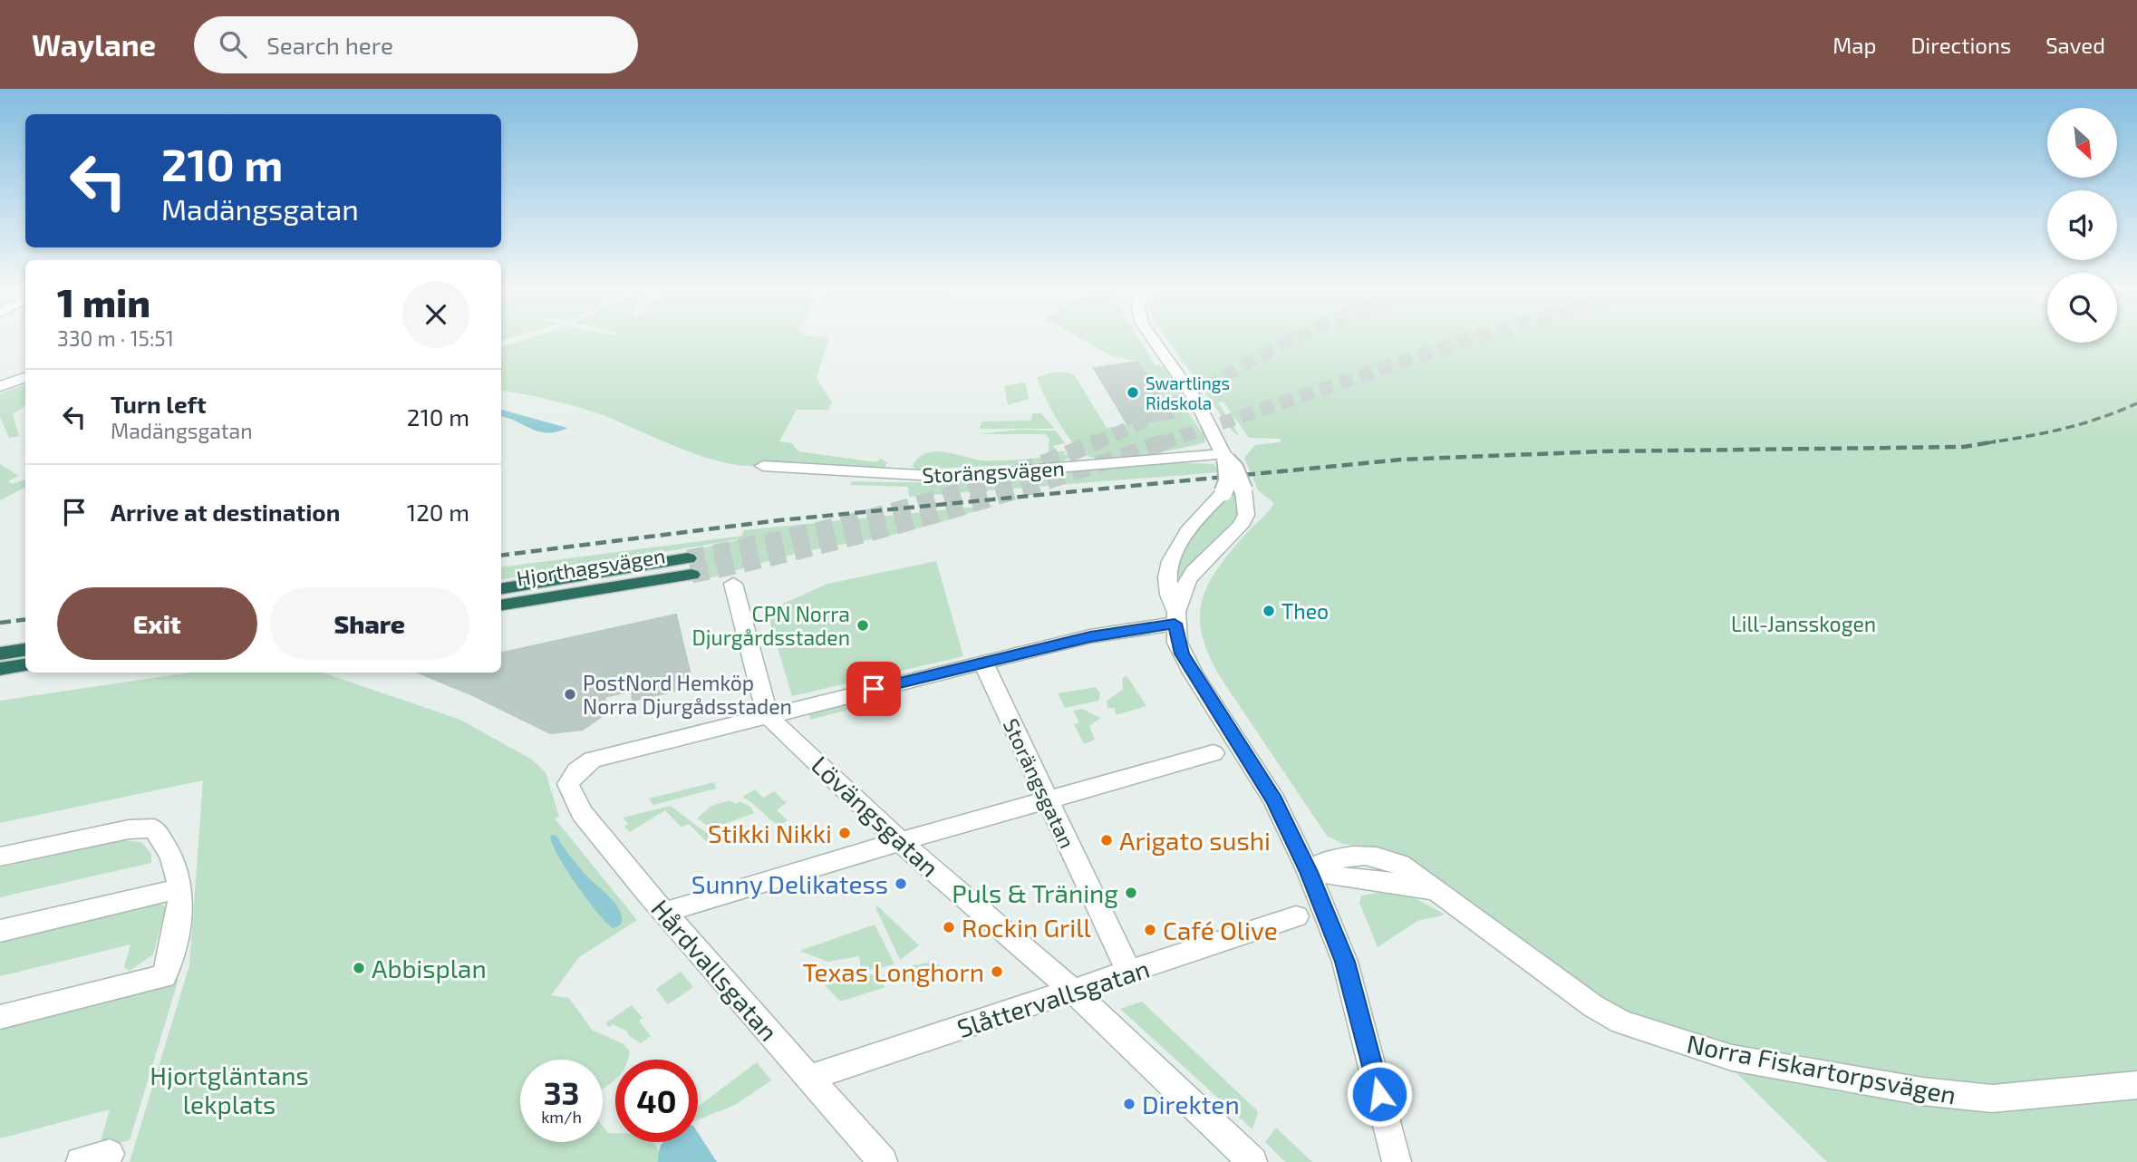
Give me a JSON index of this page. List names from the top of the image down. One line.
{"streets":{"highway":["Hjorthagsvägen"],"street":["Storängsvägen","Storängsgatan","Lövängsgatan","Hårdvallsgatan","Slåttervallsgatan","Norra Fiskartorpsvägen"]},"crossings":[["Storängsgatan","Slåttervallsgatan"],["Lövängsgatan","Hårdvallsgatan"],["Lövängsgatan","Slåttervallsgatan"],["Hårdvallsgatan","Slåttervallsgatan"]],"parks":["Lill-Jansskogen","Hjortgläntans lekplats"],"places":["Swartlings Ridskola","Theo","CPN Norra Djurgårdsstaden","PostNord Hemköp Norra Djurgådsstaden","Stikki Nikki","Arigato sushi","Sunny Delikatess","Puls & Träning","Rockin Grill","Café Olive","Abbisplan","Texas Longhorn","Direkten"],"north":"bottom right","page":{"header":"Waylane","search":"Search here","nav":["Map","Directions","Saved"],"turn":["210 m","Madängsgatan"],"heading":["1 min","330 m · 15:51"],"list":[{"name":"Turn left","note":"Madängsgatan","value":"210 m"},{"name":"Arrive at destination","value":"120 m"}],"buttons":["Exit","Share"],"speed":"33 km/h","limit":"40"}}
